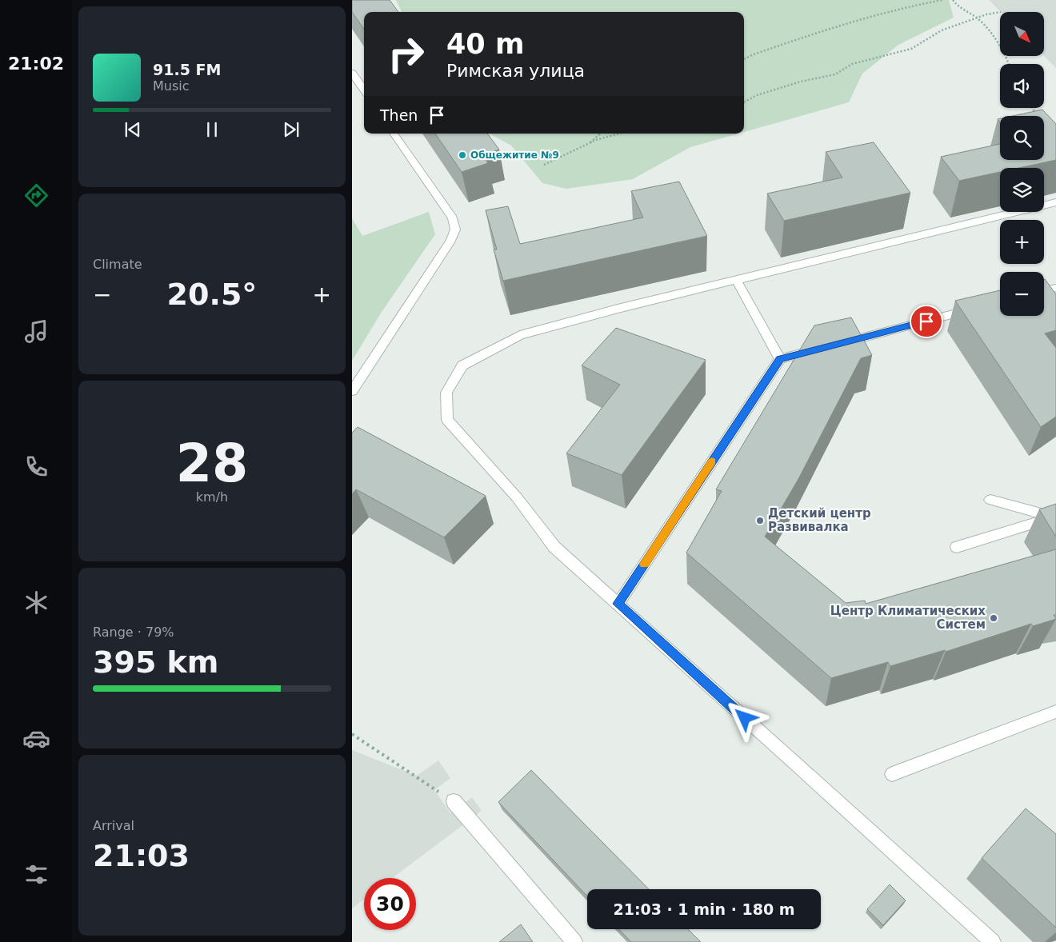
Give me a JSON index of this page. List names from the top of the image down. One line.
{"places":["Общежитие №9","Детский центр Развивалка","Центр Климатических Систем"],"north":"bottom right","page":{"tabs":"21:02","map_buttons":["+","−"],"turn":["40 m","Римская улица"],"song":["91.5 FM","Music"],"then":"Then","tile":["Climate",["28","km/h"],["Range · 79%","395 km"],["Arrival","21:03"]],"heat":["−","20.5°","+"],"limit":"30","trip":"21:03 · 1 min · 180 m"}}
